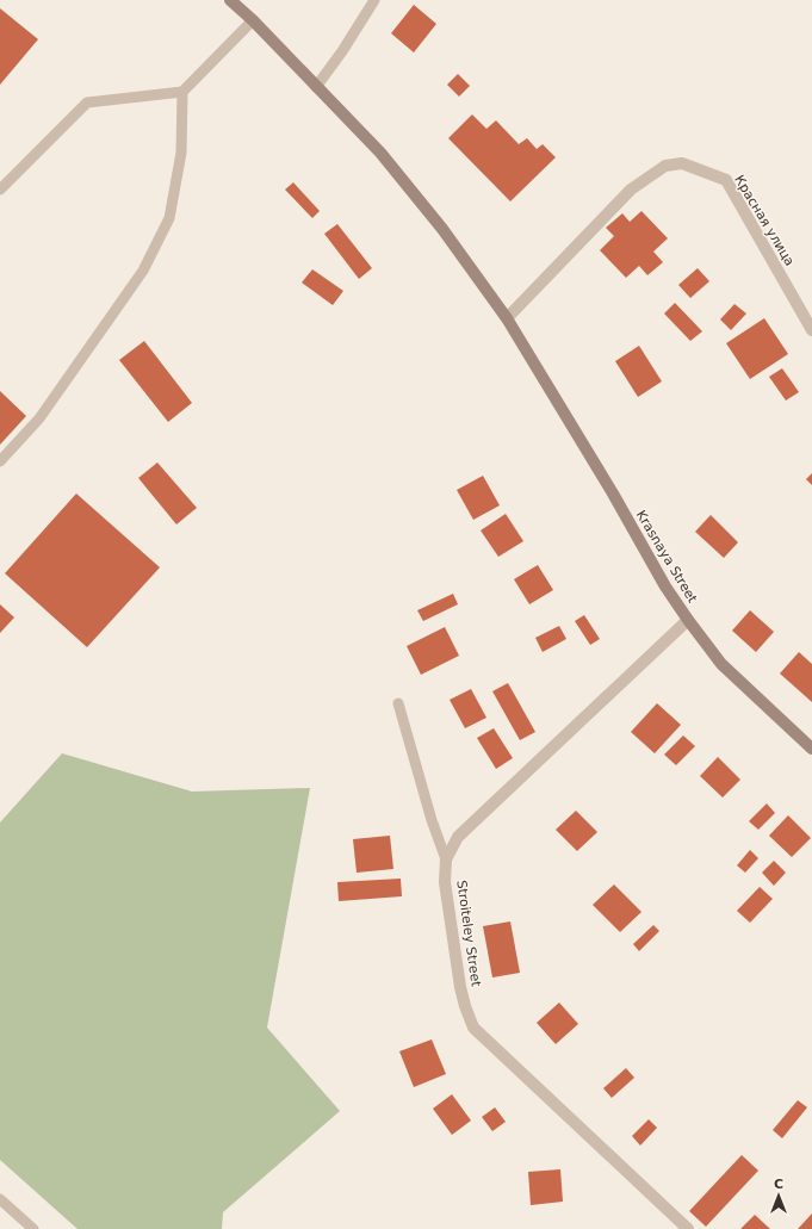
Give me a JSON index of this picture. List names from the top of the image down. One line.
{"streets":{"main road":["Krasnaya Street"],"street":["Красная улица","Stroiteley Street"]},"crossings":[["Красная улица","Krasnaya Street"],["Krasnaya Street","Stroiteley Street"]],"north":"top"}
